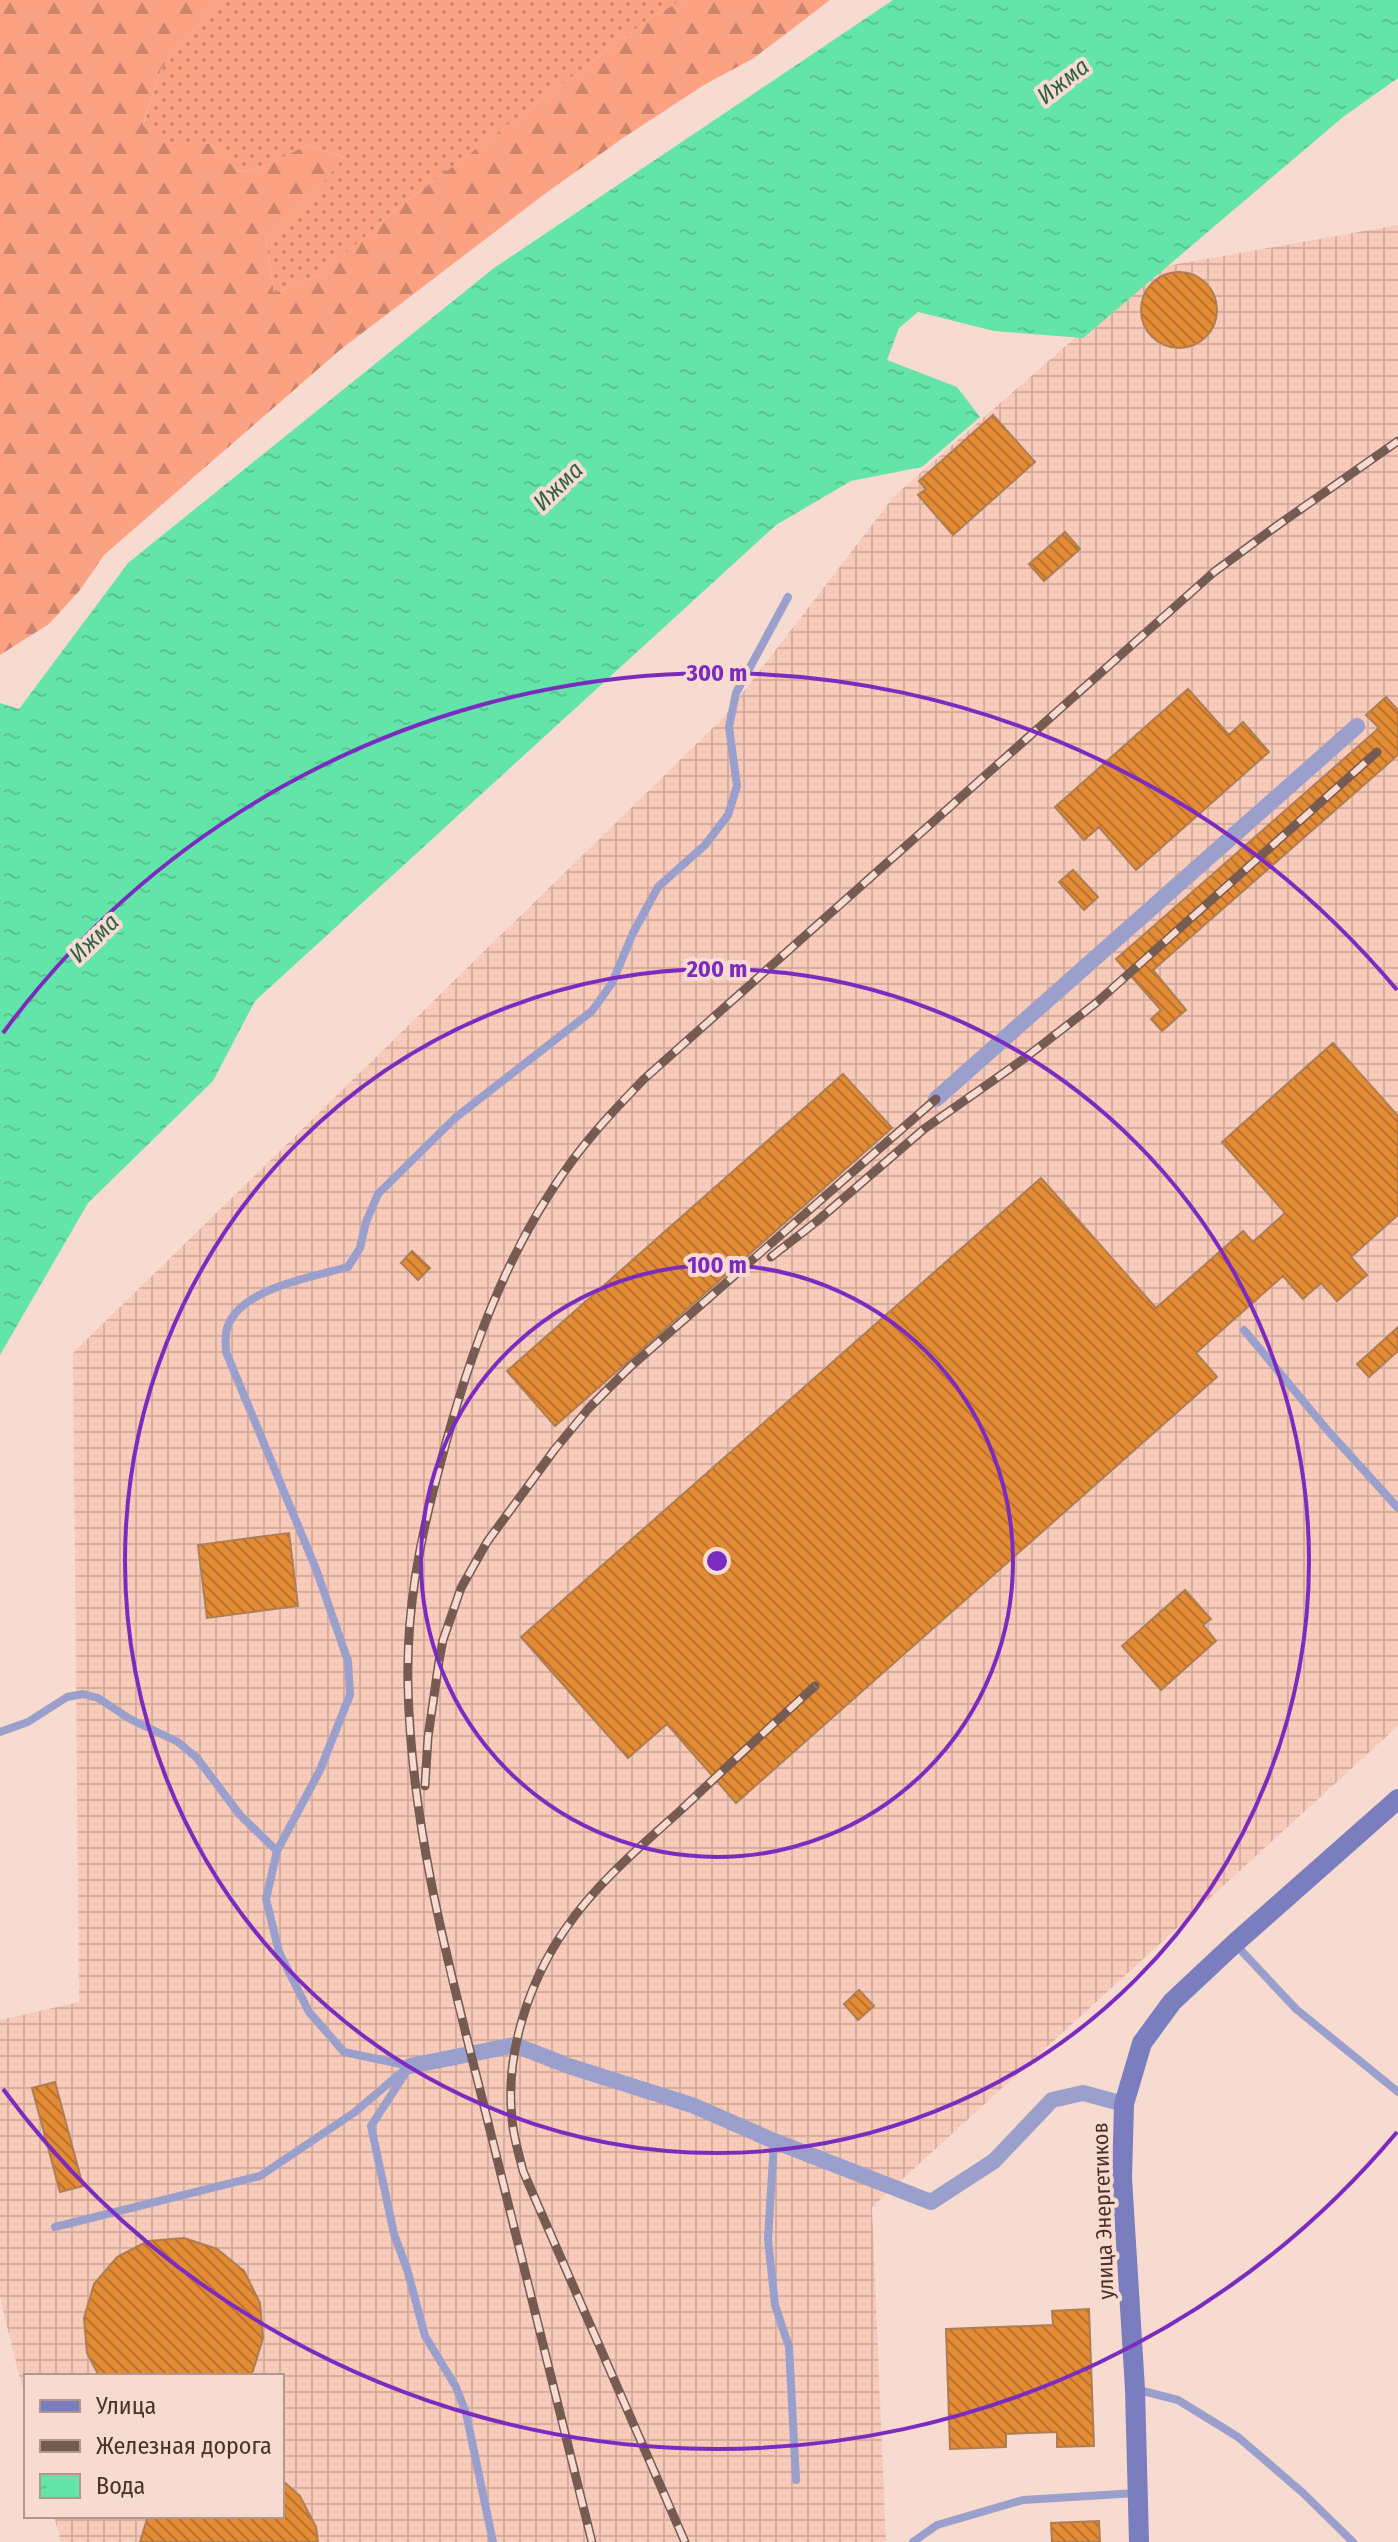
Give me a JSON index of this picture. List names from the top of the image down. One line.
{"streets":{"main road":["улица Энергетиков"]},"water":["Ижма"],"legend":["Улица","Железная дорога","Вода"],"rings":["300 m","200 m","100 m"]}
